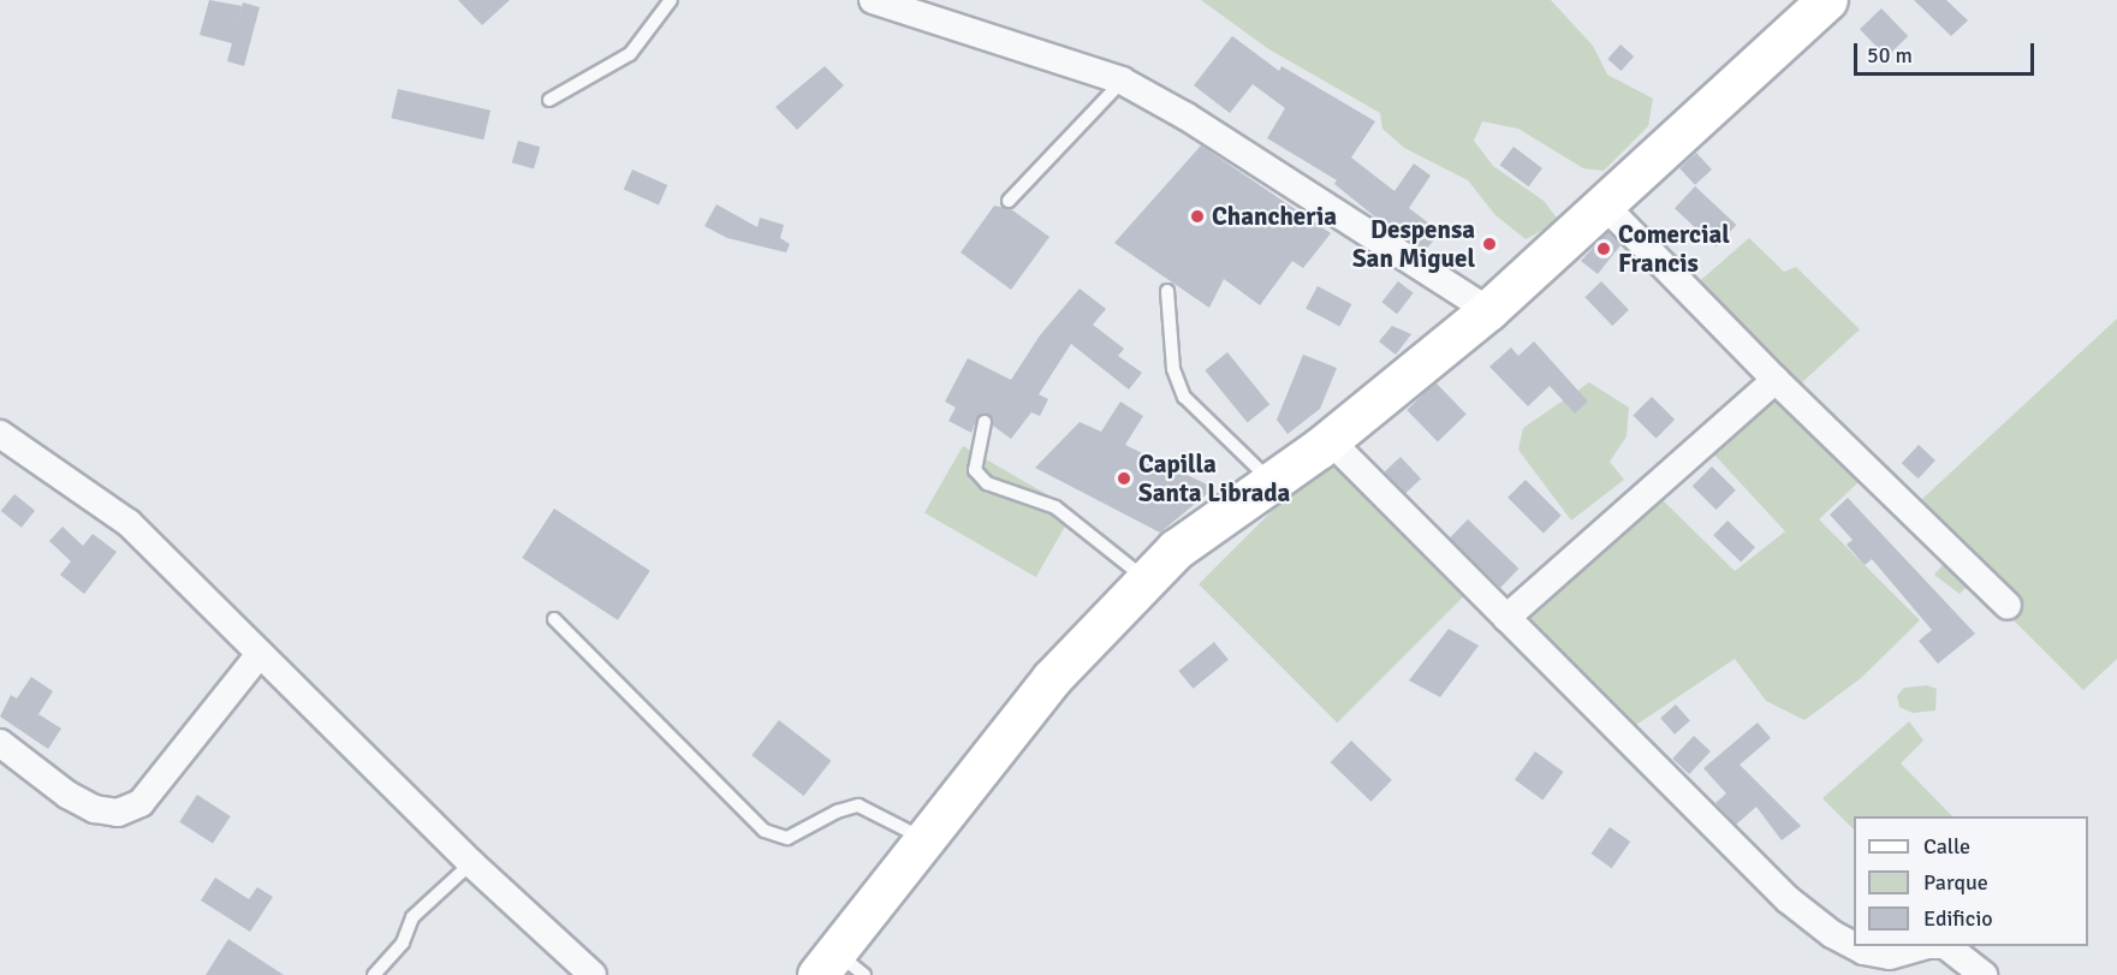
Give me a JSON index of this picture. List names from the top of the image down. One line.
{"places":["Chancheria","Despensa San Miguel","Comercial Francis","Capilla Santa Librada"],"legend":["Calle","Parque","Edificio"],"scale_bar":"50 m"}
